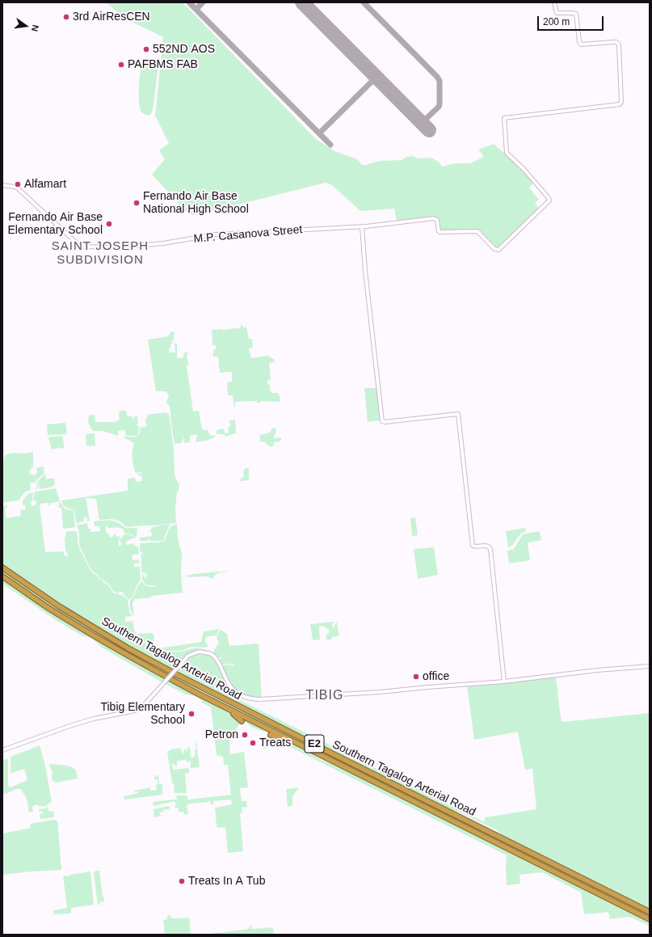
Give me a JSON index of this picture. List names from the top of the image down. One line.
{"streets":{"highway":["Southern Tagalog Arterial Road","E2"],"street":["M.P. Casanova Street"]},"districts":["SAINT JOSEPH SUBDIVISION","TIBIG"],"places":["3rd AirResCEN","552ND AOS","PAFBMS FAB","Alfamart","Fernando Air Base National High School","Fernando Air Base Elementary School","office","Tibig Elementary School","Petron","Treats","Treats In A Tub"],"scale_bar":"200 m","north":"right"}
